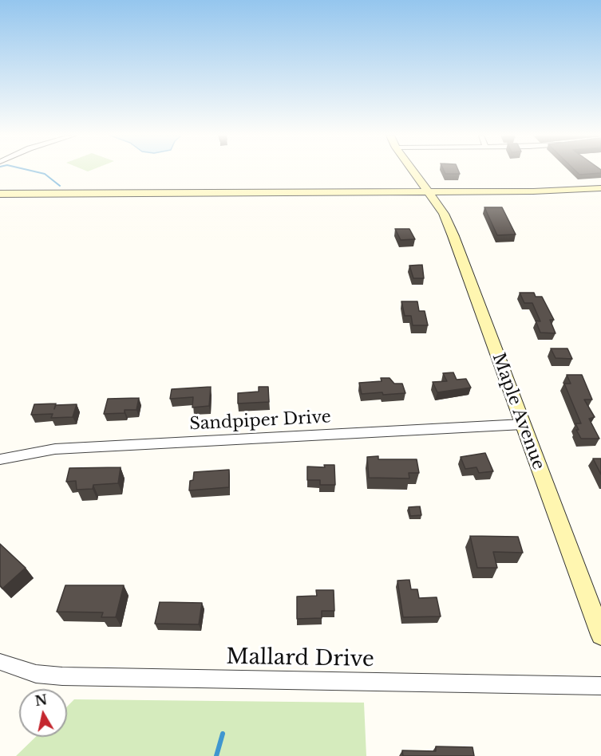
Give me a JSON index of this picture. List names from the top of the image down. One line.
{"streets":{"main road":["Maple Avenue"],"street":["Sandpiper Drive","Mallard Drive"]},"crossings":[["Maple Avenue","Sandpiper Drive"]],"north":"top"}
